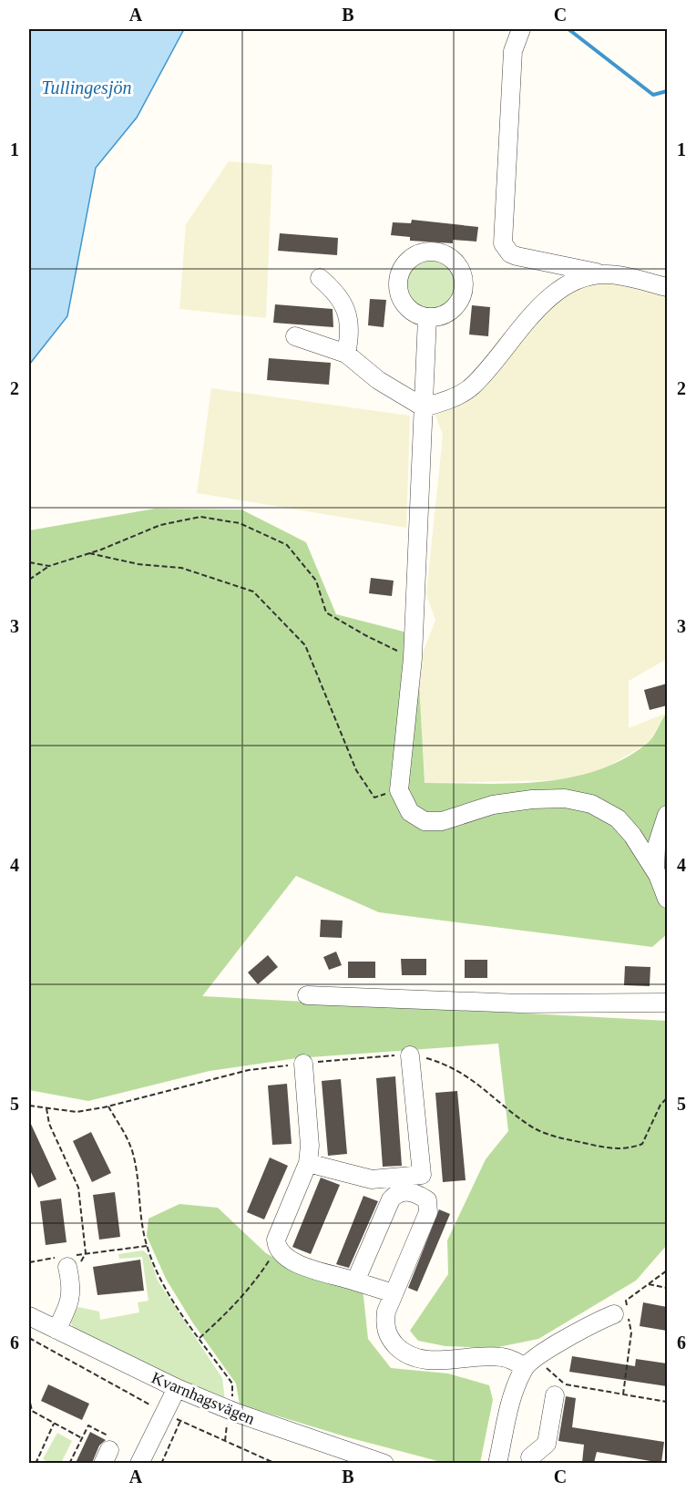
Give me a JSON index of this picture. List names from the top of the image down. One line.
{"streets":{"street":["Kvarnhagsvägen"]},"water":["Tullingesjön"],"grid":{"columns":["A","B","C"],"rows":["1","2","3","4","5","6"]}}
